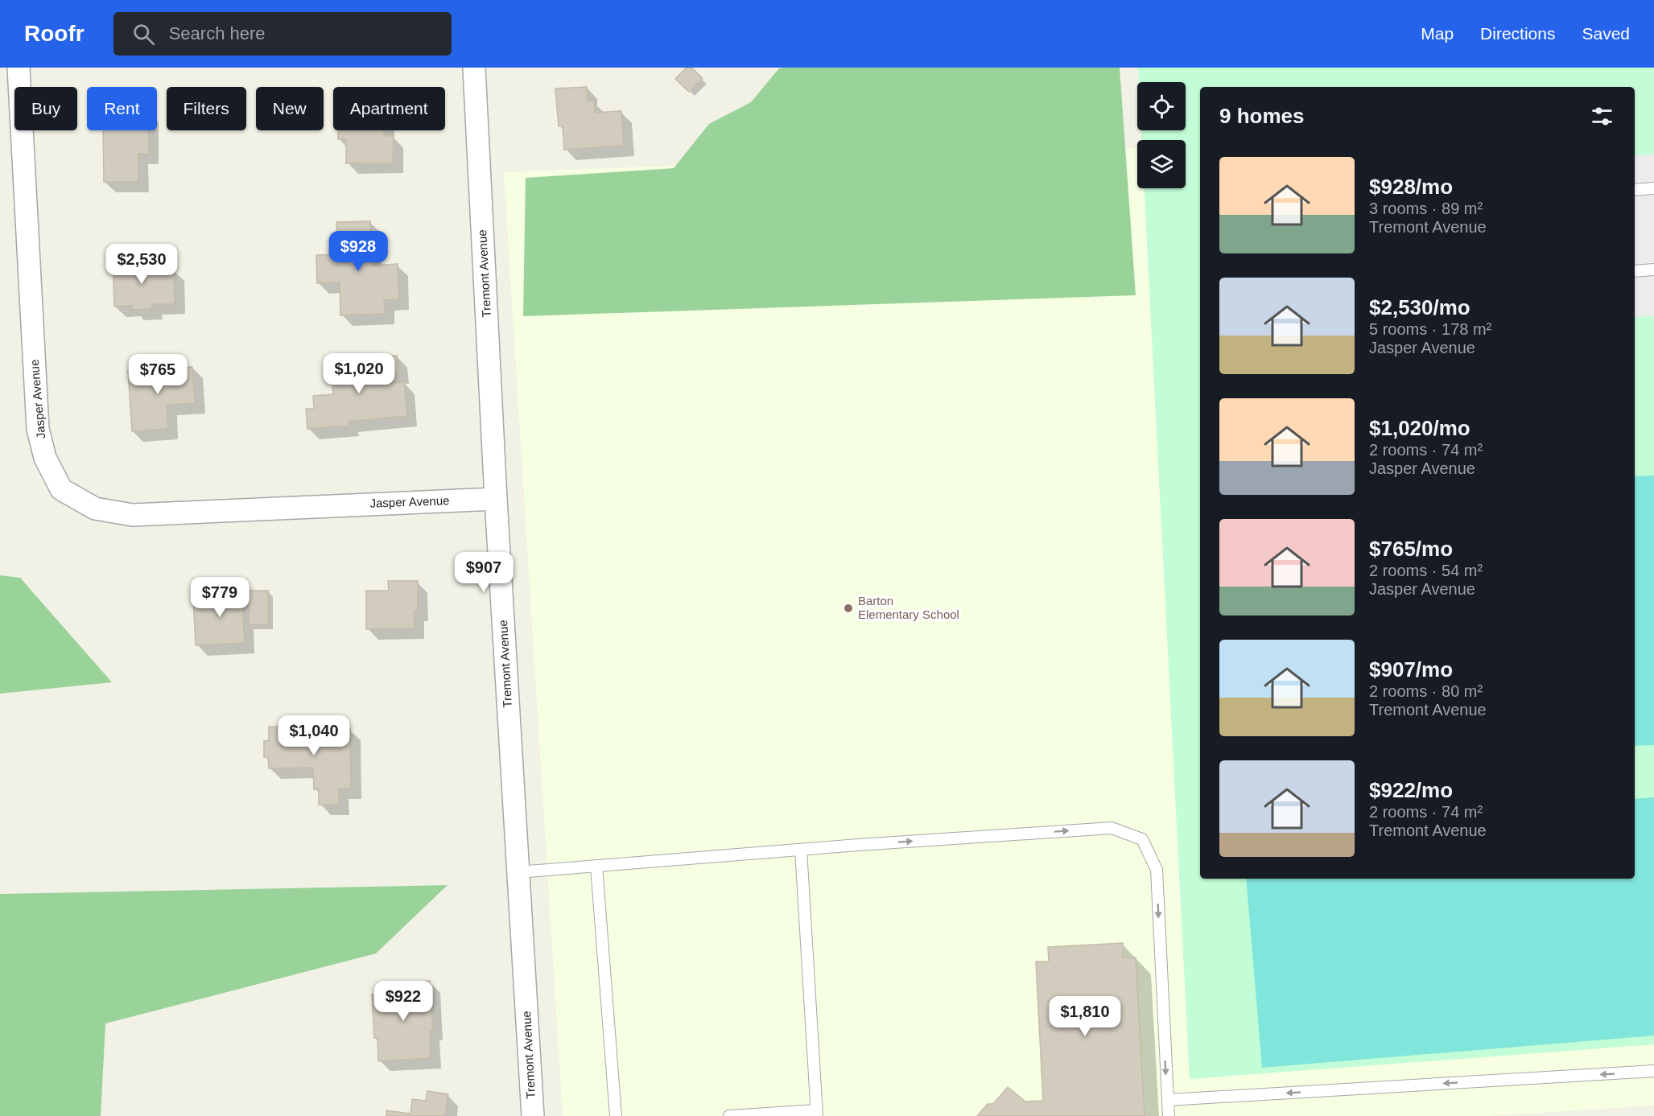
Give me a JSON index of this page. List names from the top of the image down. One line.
{"streets":{"street":["Tremont Avenue","Jasper Avenue"]},"crossings":[["Tremont Avenue","Jasper Avenue"]],"places":["Barton Elementary School"],"page":{"header":"Roofr","search":"Search here","nav":["Map","Directions","Saved"],"chip":["Buy","Rent","Filters","New","Apartment"],"heading":"9 homes","list":[{"name":"$928/mo","note":"3 rooms · 89 m² · Tremont Avenue"},{"name":"$2,530/mo","note":"5 rooms · 178 m² · Jasper Avenue"},{"name":"$1,020/mo","note":"2 rooms · 74 m² · Jasper Avenue"},{"name":"$765/mo","note":"2 rooms · 54 m² · Jasper Avenue"},{"name":"$907/mo","note":"2 rooms · 80 m² · Tremont Avenue"},{"name":"$922/mo","note":"2 rooms · 74 m² · Tremont Avenue"}],"price":["$928","$2,530","$1,020","$765","$907","$779","$1,040","$922","$1,810"]}}
